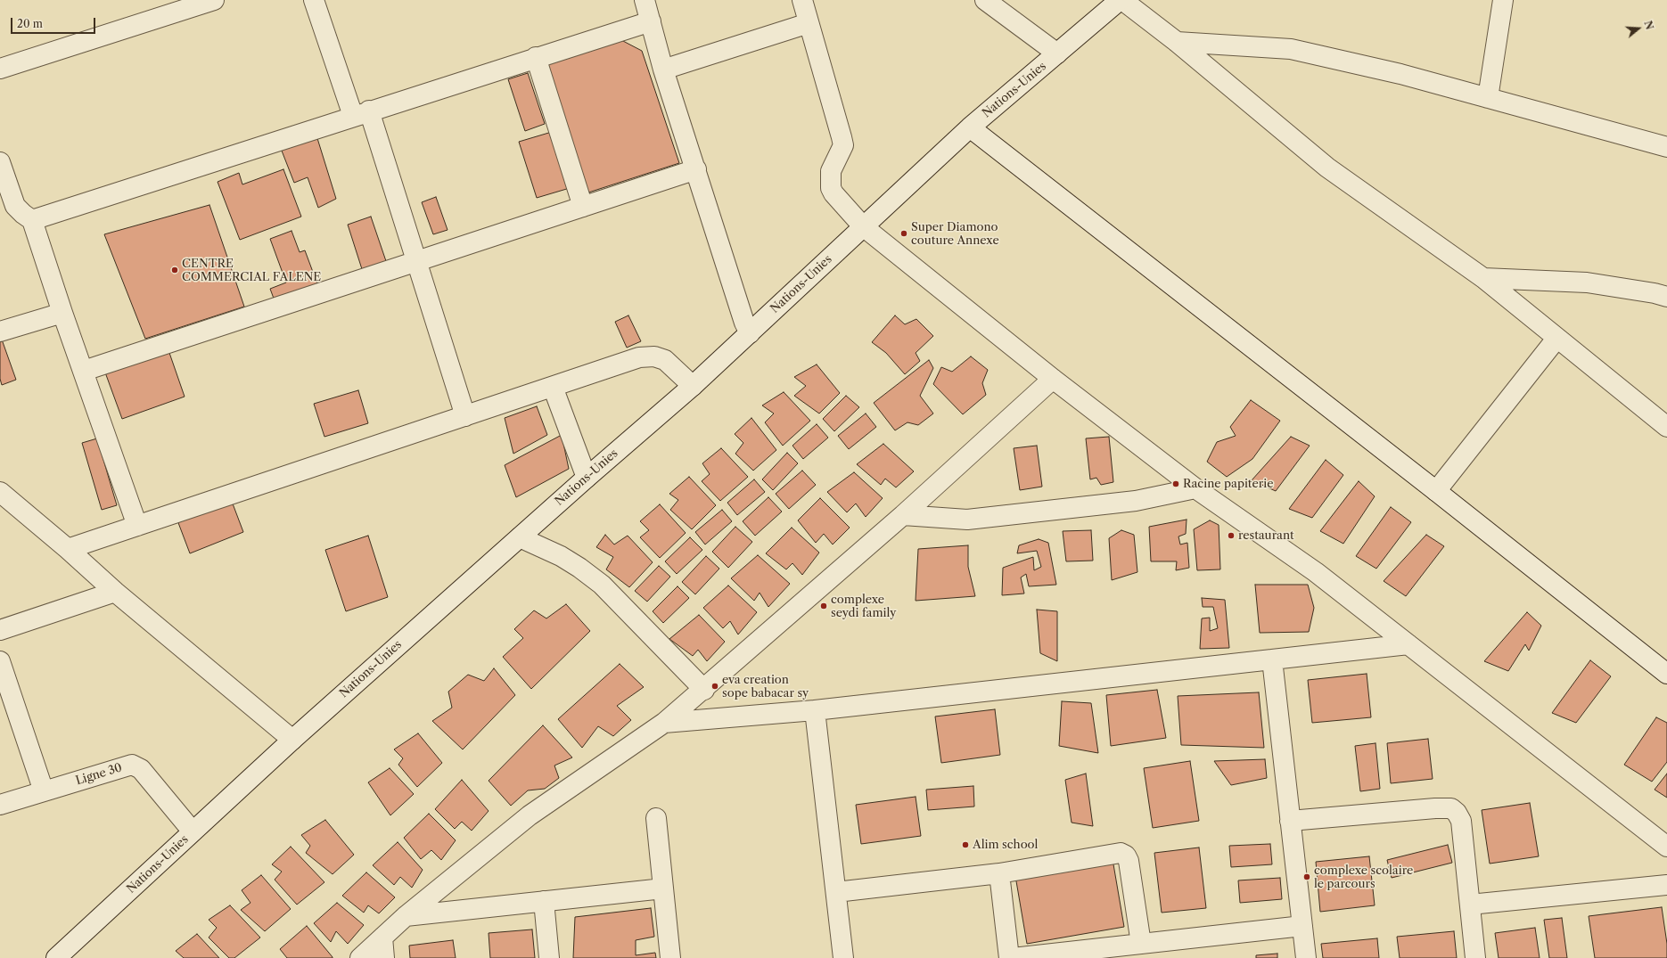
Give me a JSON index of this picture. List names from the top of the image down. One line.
{"streets":{"street":["Nations-Unies","Ligne 30"]},"crossings":[["Nations-Unies","Ligne 30"]],"places":["Super Diamono couture Annexe","CENTRE COMMERCIAL FALENE","Racine papiterie","restaurant","complexe seydi family","eva creation sope babacar sy","Alim school","complexe scolaire le parcours"],"scale_bar":"20 m","north":"right"}
